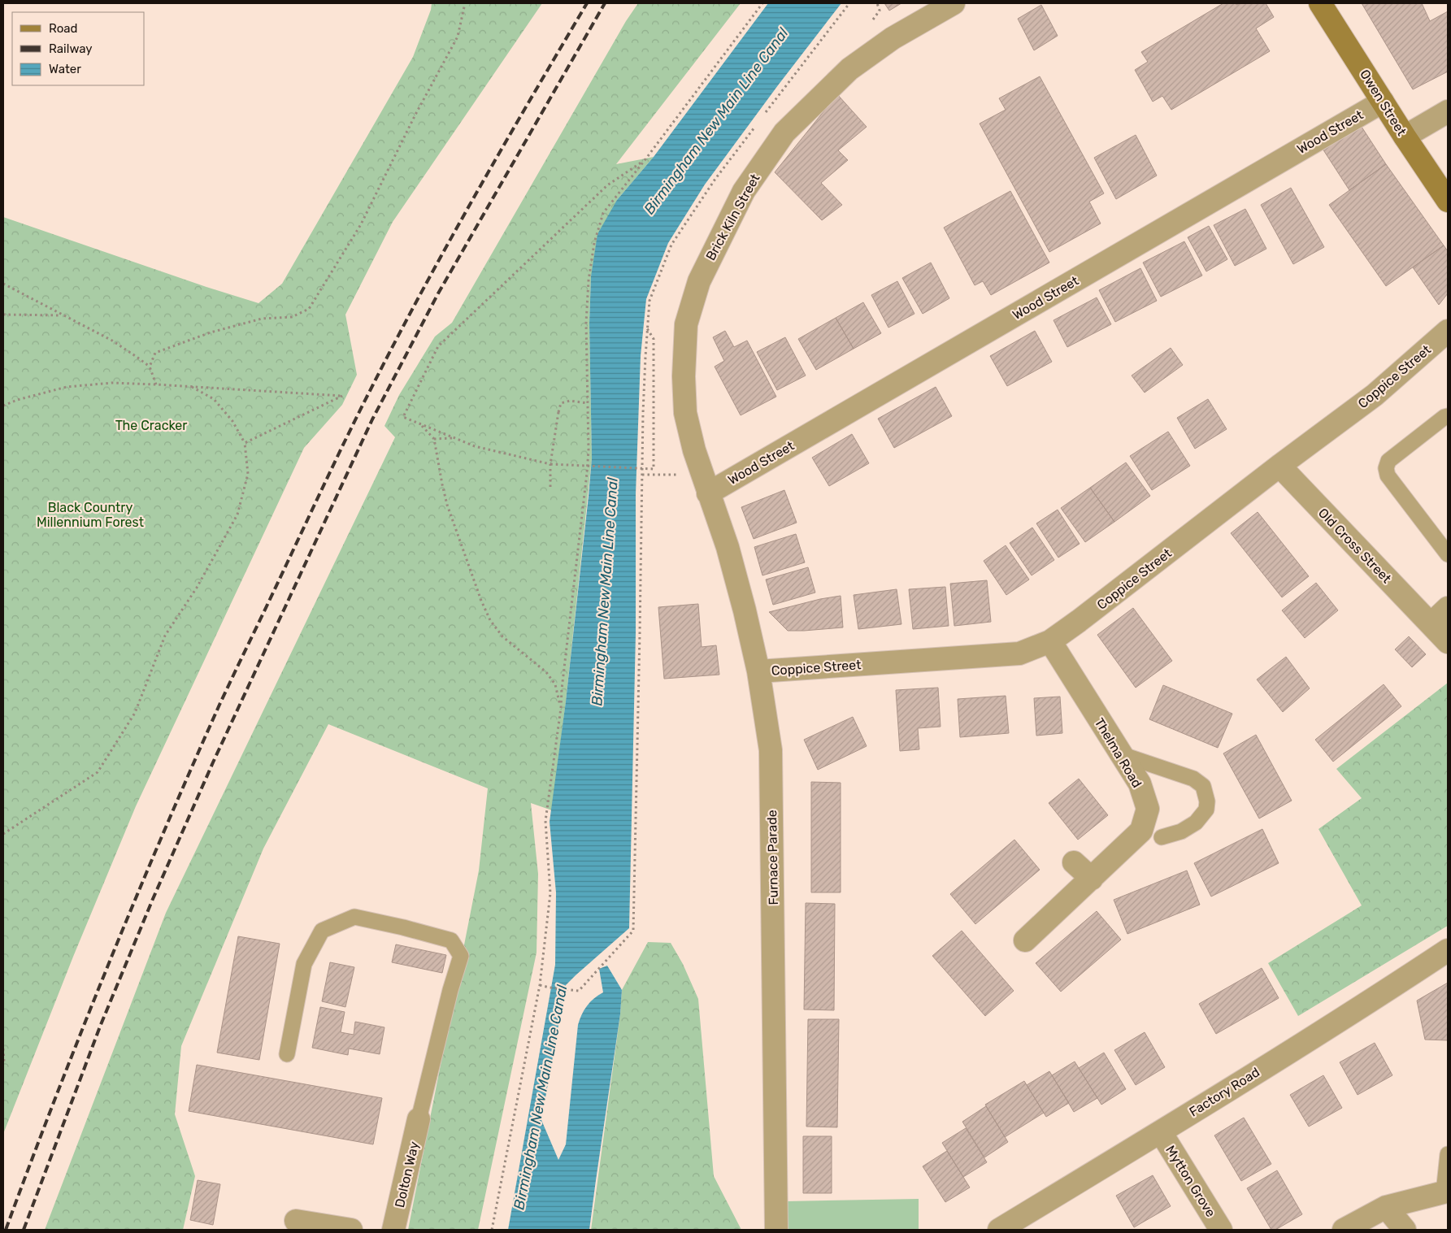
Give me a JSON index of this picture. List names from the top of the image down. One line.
{"streets":{"main road":["Owen Street"],"street":["Wood Street","Brick Kiln Street","Coppice Street","Old Cross Street","Thelma Road","Furnace Parade","Factory Road","Dolton Way","Mytton Grove"]},"crossings":[["Owen Street","Wood Street"],["Wood Street","Brick Kiln Street"],["Wood Street","Furnace Parade"],["Brick Kiln Street","Furnace Parade"],["Coppice Street","Old Cross Street"],["Coppice Street","Thelma Road"],["Coppice Street","Furnace Parade"],["Factory Road","Mytton Grove"]],"water":["Birmingham New Main Line Canal"],"parks":["The Cracker","Black Country Millennium Forest"],"legend":["Road","Railway","Water"]}
